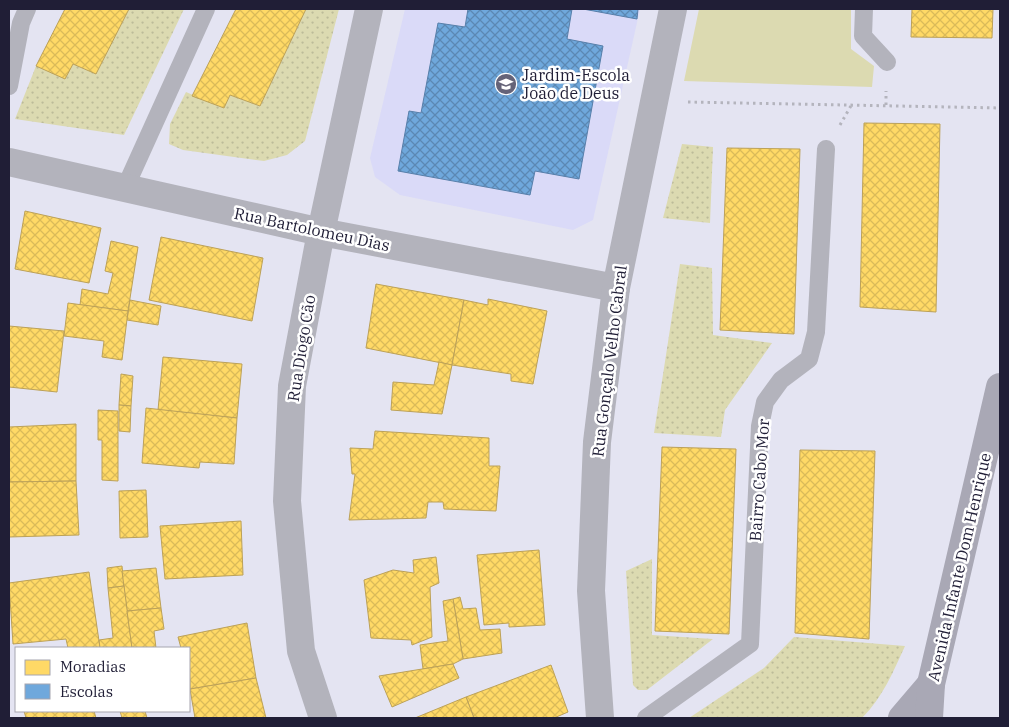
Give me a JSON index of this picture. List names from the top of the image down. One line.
{"streets":{"main road":["Avenida Infante Dom Henrique"],"street":["Rua Bartolomeu Dias","Rua Diogo Cão","Rua Gonçalo Velho Cabral"],"lane":["Bairro Cabo Mor"]},"crossings":[["Rua Bartolomeu Dias","Rua Diogo Cão"],["Rua Bartolomeu Dias","Rua Gonçalo Velho Cabral"]],"places":{"school or university":["Jardim-Escola João de Deus"]},"legend":["Moradias","Escolas"]}
